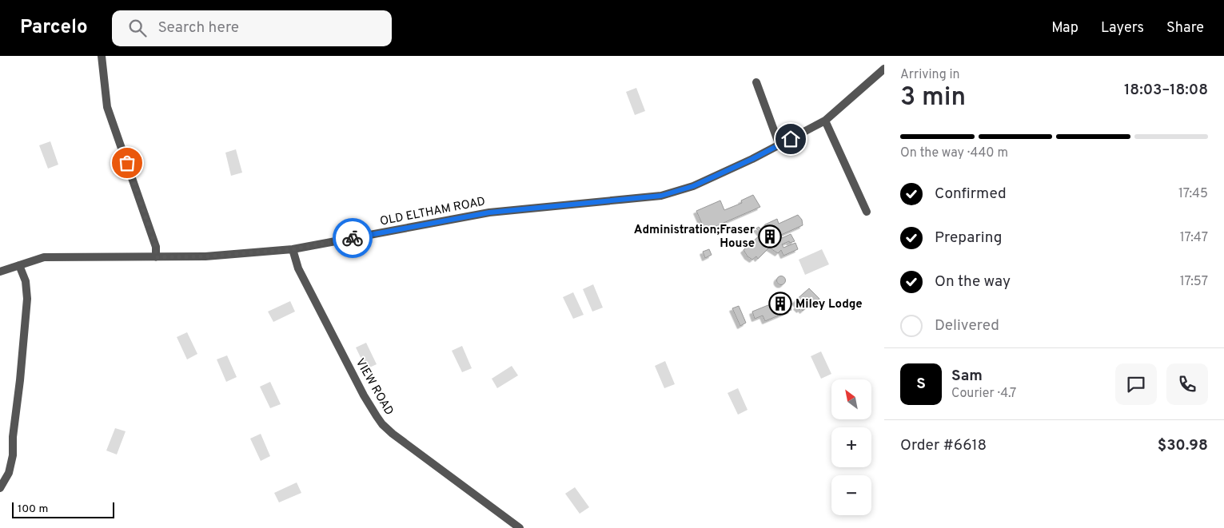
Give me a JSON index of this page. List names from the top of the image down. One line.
{"streets":{"street":["OLD ELTHAM ROAD","VIEW ROAD"]},"crossings":[["OLD ELTHAM ROAD","VIEW ROAD"]],"places":{"building":["Administration;Fraser House","Miley Lodge"]},"scale_bar":"100 m","north":"top left","page":{"header":"Parcelo","search":"Search here","nav":["Map","Layers","Share"],"heading":["3 min","Arriving in","18:03–18:08"],"panel":["Sam","Courier · 4.7","Order #6618","$30.98"],"bar":"On the way · 440 m","list":[["Confirmed","17:45"],["Preparing","17:47"],["On the way","17:57"],"Delivered"],"round":"S","map_buttons":["+","−"],"scale":"100 m"}}
